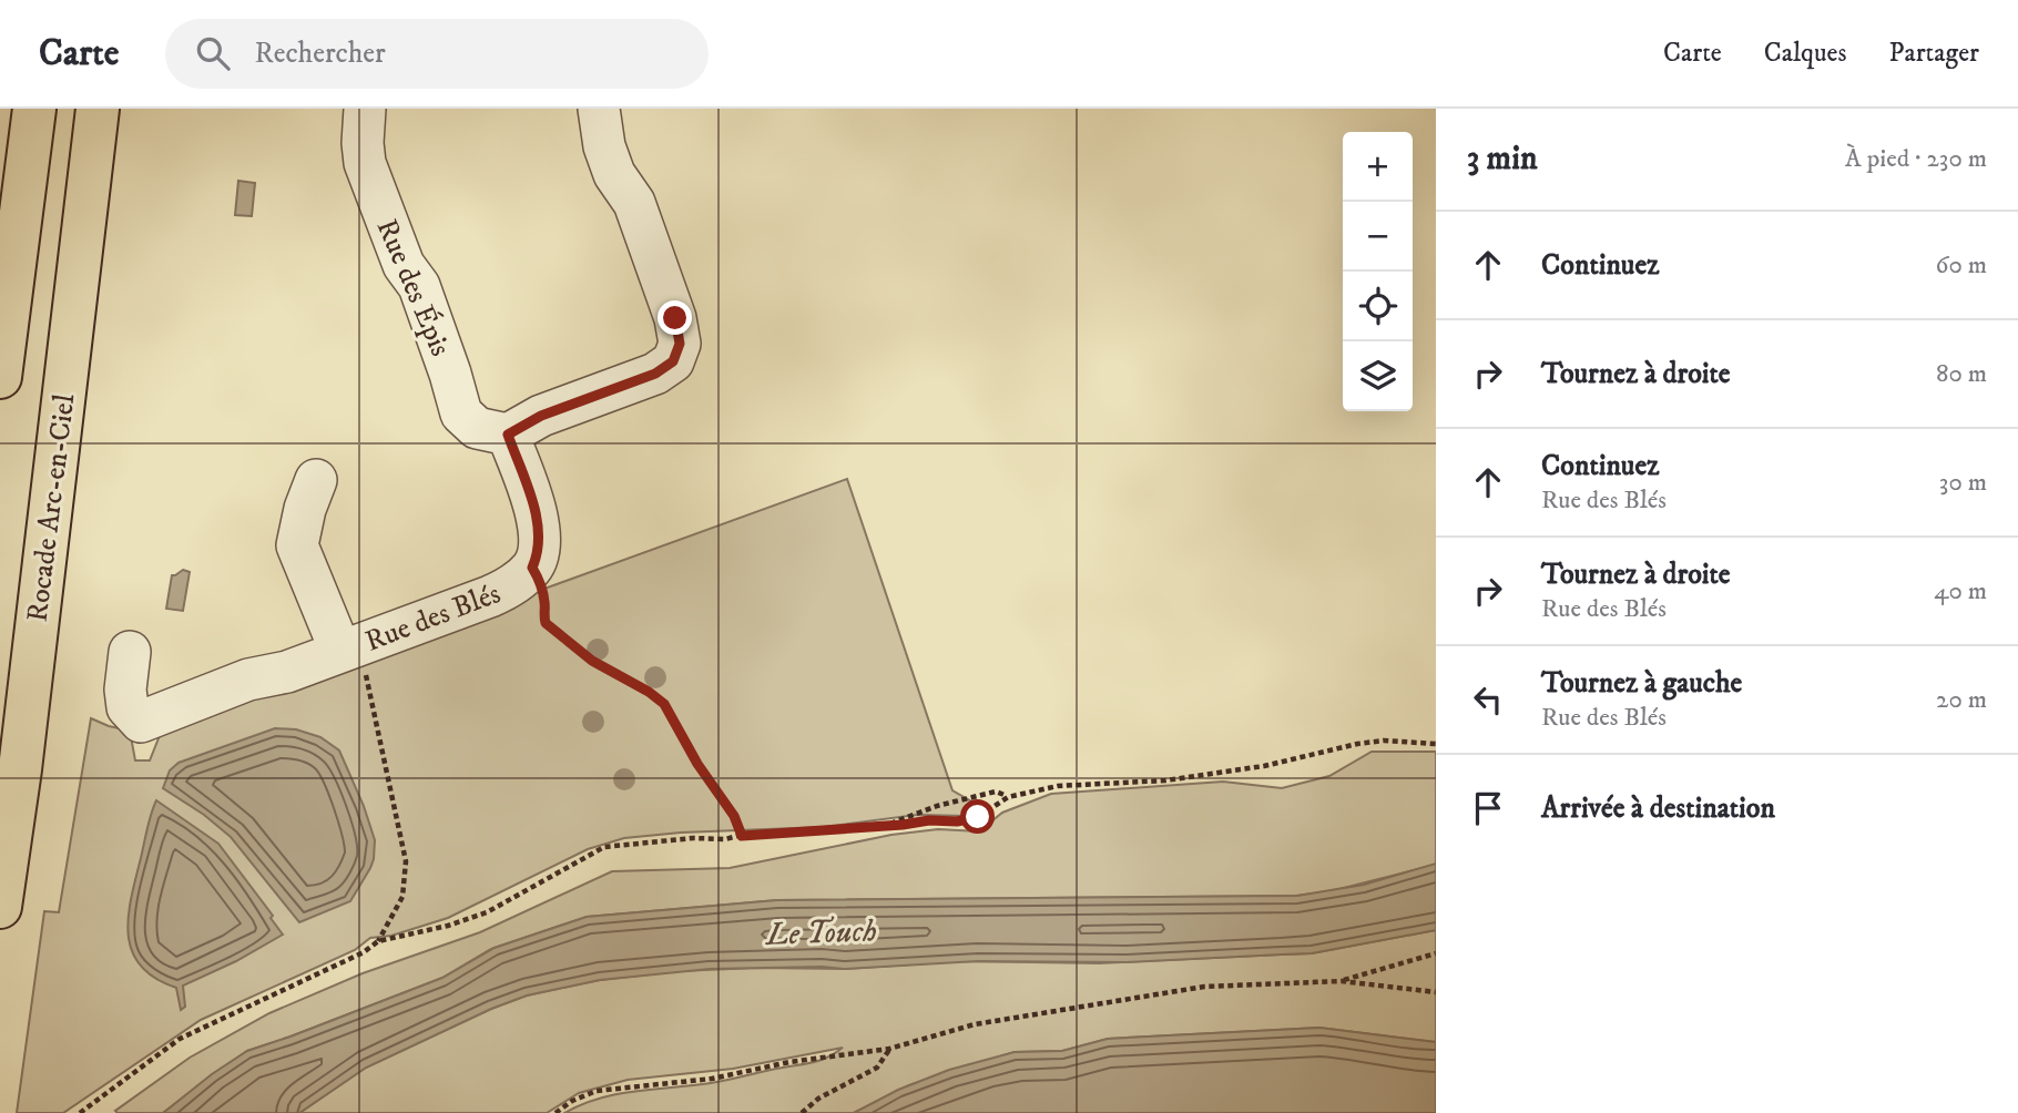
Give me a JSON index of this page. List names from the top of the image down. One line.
{"streets":{"highway":["Rocade Arc-en-Ciel"],"street":["Rue des Épis","Rue des Blés"]},"crossings":[["Rue des Épis","Rue des Blés"]],"water":["Le Touch"],"page":{"header":"Carte","search":"Rechercher","nav":["Carte","Calques","Partager"],"heading":["3 min","À pied · 230 m"],"map_buttons":["+","−"],"list":[["Continuez","60 m"],["Tournez à droite","80 m"],["Continuez","Rue des Blés","30 m"],["Tournez à droite","Rue des Blés","40 m"],["Tournez à gauche","Rue des Blés","20 m"],"Arrivée à destination"]}}
